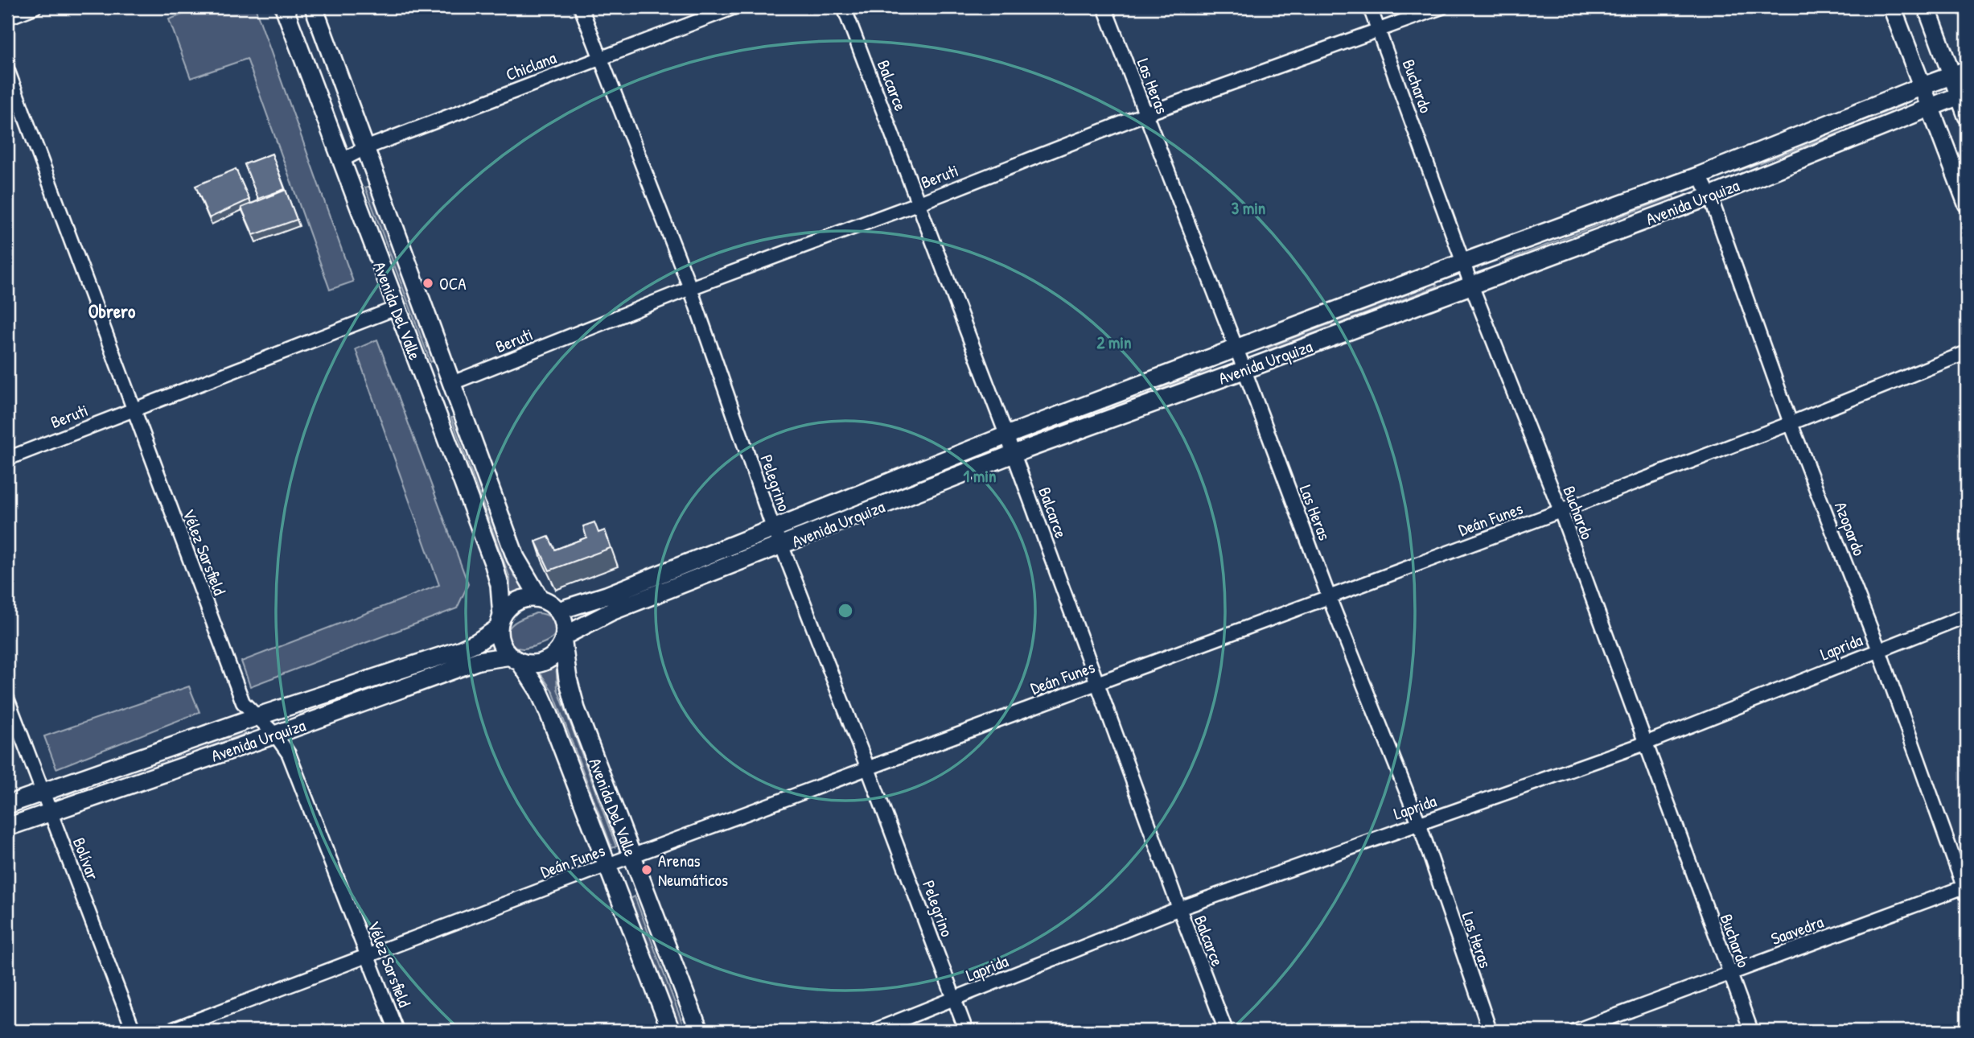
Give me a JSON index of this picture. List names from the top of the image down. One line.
{"streets":{"main road":["Avenida Urquiza","Avenida Del Valle"],"street":["Chiclana","Balcarce","Las Heras","Buchardo","Beruti","Pelegrino","Deán Funes","Azopardo","Vélez Sarsfield","Laprida","Bolívar","Saavedra"]},"crossings":[["Chiclana","Avenida Del Valle"],["Chiclana","Pelegrino"],["Balcarce","Beruti"],["Balcarce","Avenida Urquiza"],["Balcarce","Deán Funes"],["Balcarce","Laprida"],["Las Heras","Beruti"],["Las Heras","Avenida Urquiza"],["Las Heras","Deán Funes"],["Las Heras","Laprida"],["Buchardo","Beruti"],["Buchardo","Avenida Urquiza"],["Buchardo","Deán Funes"],["Buchardo","Laprida"],["Buchardo","Saavedra"],["Beruti","Avenida Del Valle"],["Beruti","Pelegrino"],["Beruti","Vélez Sarsfield"],["Avenida Urquiza","Avenida Del Valle"],["Avenida Urquiza","Pelegrino"],["Avenida Urquiza","Azopardo"],["Avenida Urquiza","Vélez Sarsfield"],["Avenida Urquiza","Bolívar"],["Avenida Del Valle","Deán Funes"],["Pelegrino","Deán Funes"],["Pelegrino","Laprida"],["Deán Funes","Azopardo"],["Deán Funes","Vélez Sarsfield"],["Azopardo","Laprida"],["Azopardo","Saavedra"]],"districts":["Obrero"],"places":["OCA","Arenas Neumáticos"],"rings":["3 min","2 min","1 min"]}
